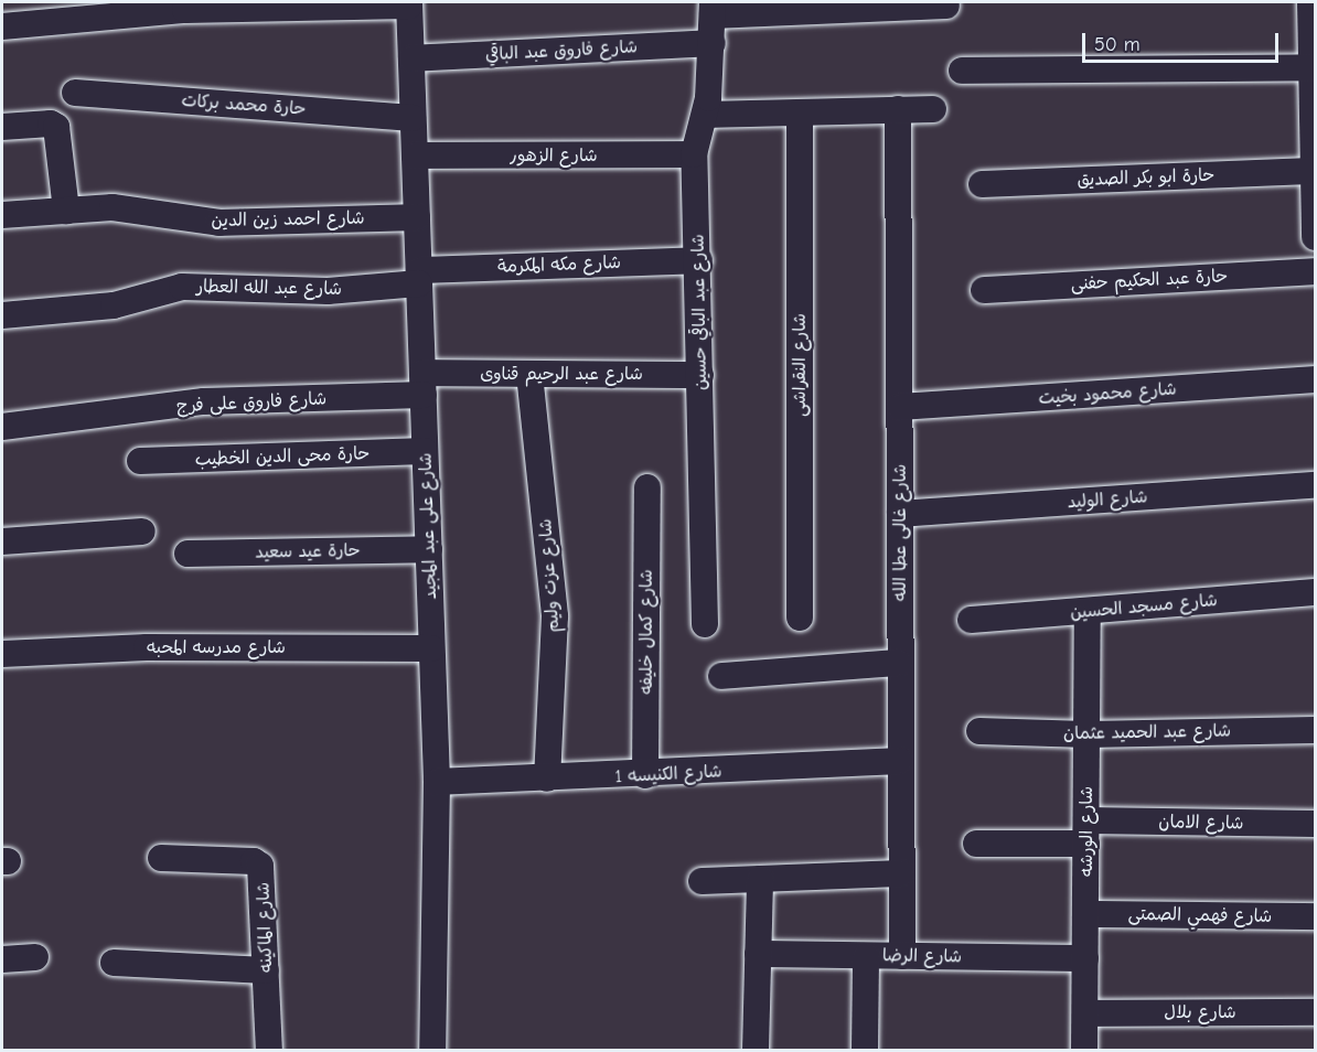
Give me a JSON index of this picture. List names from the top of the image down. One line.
{"streets":{"street":["شارع فاروق عبد الباقي","حارة محمد بركات","شارع الزهور","حارة ابو بكر الصديق","شارع احمد زين الدين","شارع مكه المكرمة","حارة عبد الحكيم حفنى","شارع عبد الله العطار","شارع عبد الباقي حسين","شارع النقراشى","شارع عبد الرحيم قناوى","شارع محمود بخيت","شارع فاروق على فرج","حارة محى الدين الخطيب","شارع الوليد","شارع على عبد المجيد","شارع غالى عطا الله","حارة عيد سعيد","شارع عزت وليم","شارع مسجد الحسين","شارع كمال خليفه","شارع مدرسه المحبه","شارع عبد الحميد عثمان","شارع الكنيسه 1","شارع الامان","شارع الورشه","شارع فهمي الصمتى","شارع الماكينه","شارع الرضا","شارع بلال"]},"crossings":[["شارع فاروق عبد الباقي","شارع عبد الباقي حسين"],["شارع فاروق عبد الباقي","شارع على عبد المجيد"],["حارة محمد بركات","شارع على عبد المجيد"],["شارع الزهور","شارع عبد الباقي حسين"],["شارع الزهور","شارع على عبد المجيد"],["شارع احمد زين الدين","شارع على عبد المجيد"],["شارع مكه المكرمة","شارع عبد الله العطار"],["شارع مكه المكرمة","شارع عبد الباقي حسين"],["شارع مكه المكرمة","شارع على عبد المجيد"],["شارع عبد الله العطار","شارع على عبد المجيد"],["شارع عبد الباقي حسين","شارع عبد الرحيم قناوى"],["شارع عبد الرحيم قناوى","شارع فاروق على فرج"],["شارع عبد الرحيم قناوى","شارع على عبد المجيد"],["شارع عبد الرحيم قناوى","شارع عزت وليم"],["شارع محمود بخيت","شارع غالى عطا الله"],["شارع فاروق على فرج","شارع على عبد المجيد"],["حارة محى الدين الخطيب","شارع على عبد المجيد"],["شارع الوليد","شارع غالى عطا الله"],["شارع على عبد المجيد","حارة عيد سعيد"],["شارع على عبد المجيد","شارع مدرسه المحبه"],["شارع على عبد المجيد","شارع الكنيسه 1"],["شارع غالى عطا الله","شارع الكنيسه 1"],["شارع غالى عطا الله","شارع الرضا"],["شارع عزت وليم","شارع الكنيسه 1"],["شارع مسجد الحسين","شارع الورشه"],["شارع كمال خليفه","شارع الكنيسه 1"],["شارع عبد الحميد عثمان","شارع الورشه"],["شارع الامان","شارع الورشه"],["شارع الورشه","شارع فهمي الصمتى"],["شارع الورشه","شارع الرضا"],["شارع الورشه","شارع بلال"]],"scale_bar":"50 m"}
